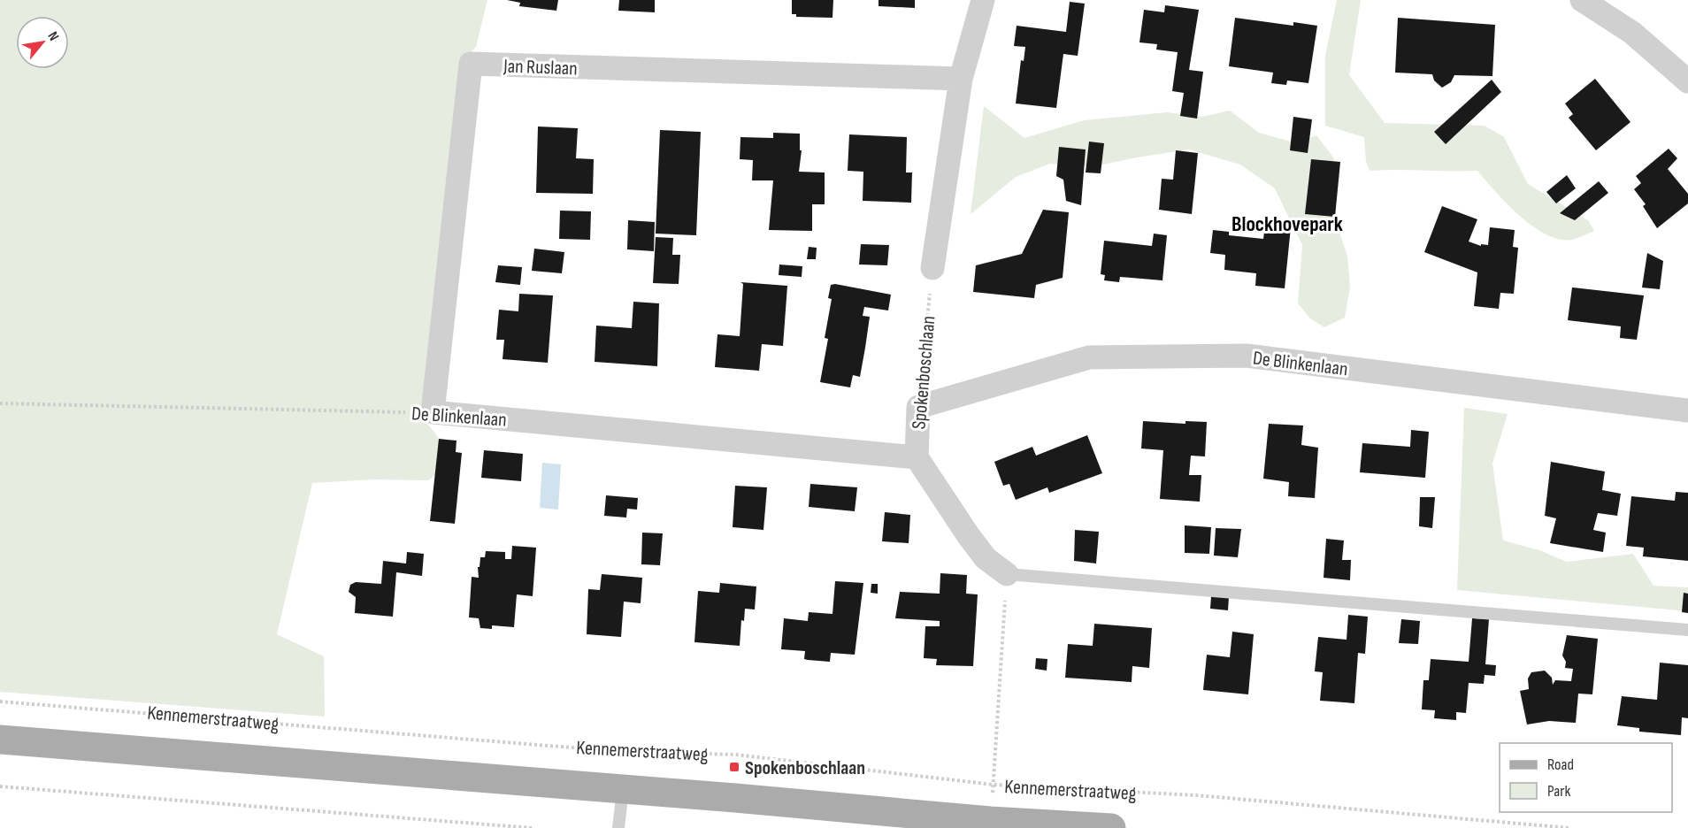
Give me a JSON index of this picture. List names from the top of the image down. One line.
{"streets":{"main road":["Kennemerstraatweg"],"street":["Jan Ruslaan","De Blinkenlaan","Spokenboschlaan"]},"crossings":[["Jan Ruslaan","De Blinkenlaan"],["De Blinkenlaan","Spokenboschlaan"]],"districts":["Blockhovepark"],"places":{"transit":["Spokenboschlaan"]},"legend":["Road","Park"],"north":"top right"}
